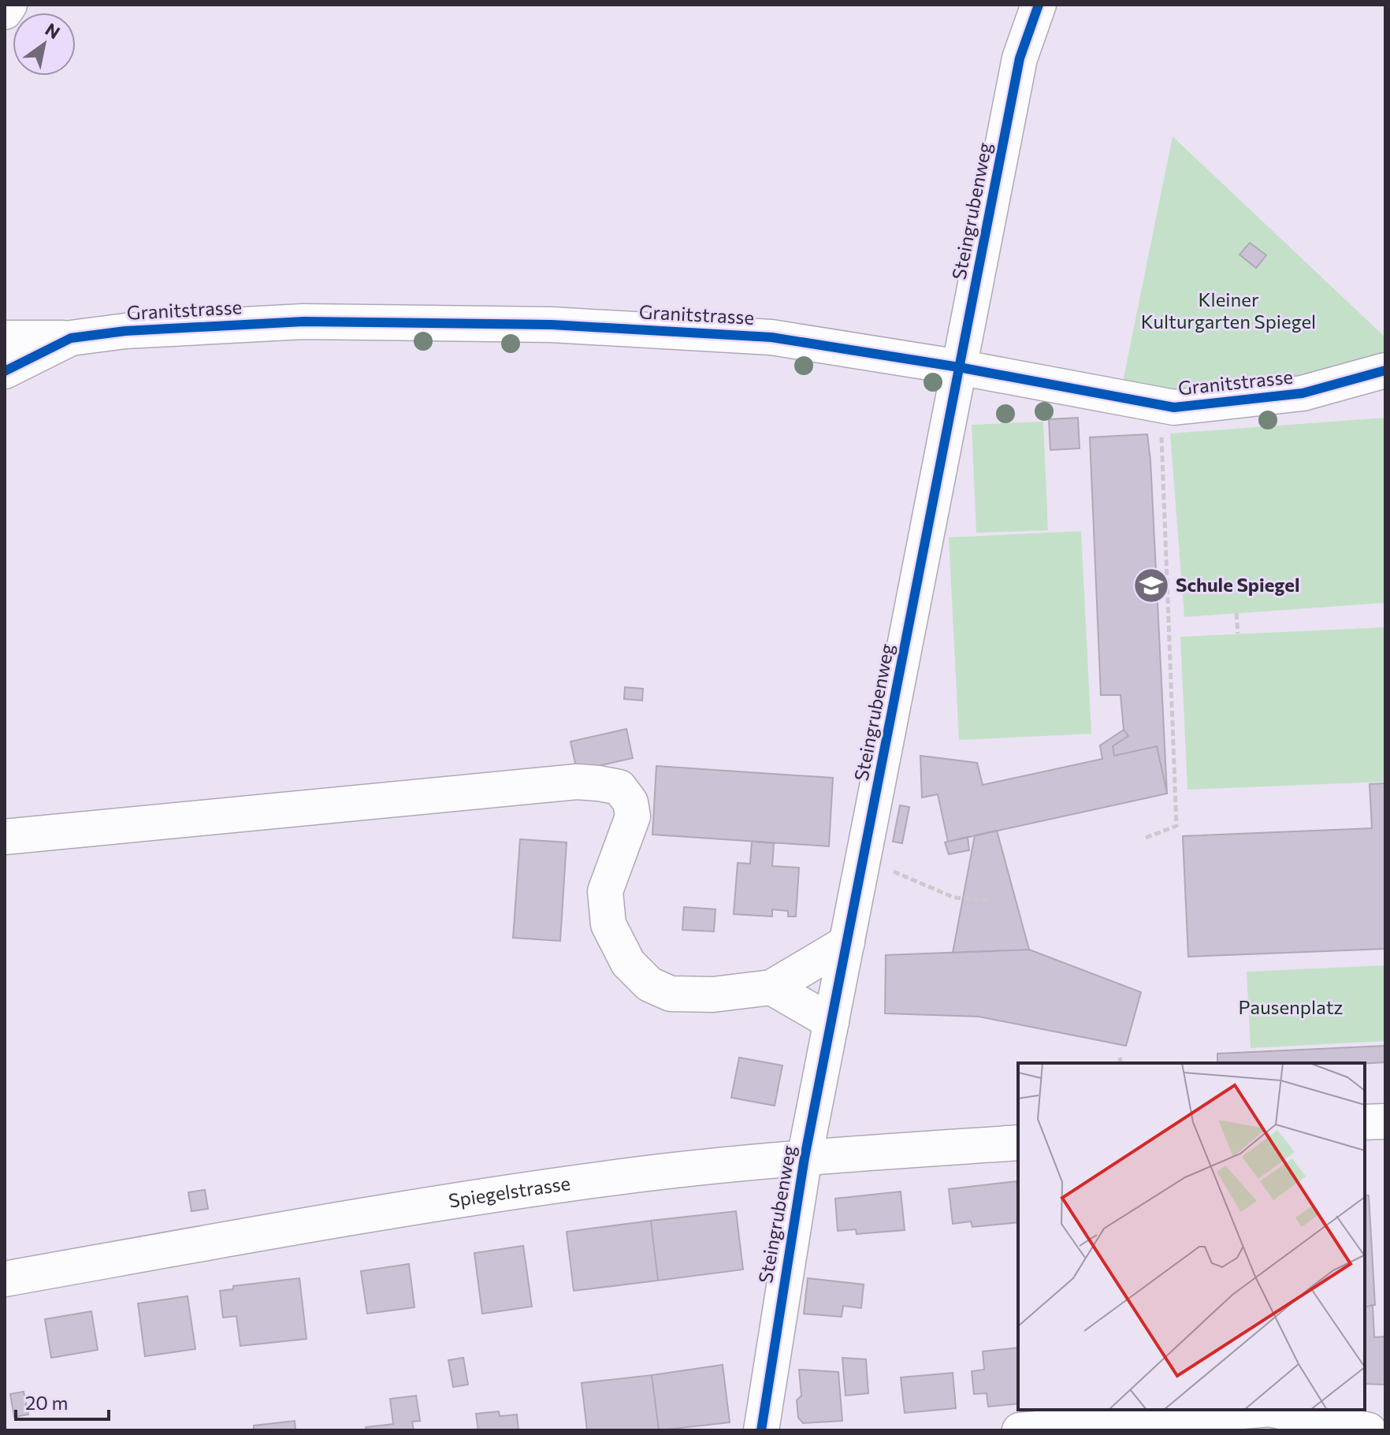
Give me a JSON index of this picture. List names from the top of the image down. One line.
{"streets":{"street":["Steingrubenweg","Granitstrasse","Spiegelstrasse"]},"crossings":[["Steingrubenweg","Granitstrasse"],["Steingrubenweg","Spiegelstrasse"]],"parks":["Kleiner Kulturgarten Spiegel","Pausenplatz"],"places":{"school or university":["Schule Spiegel"]},"scale_bar":"20 m","north":"top right"}
